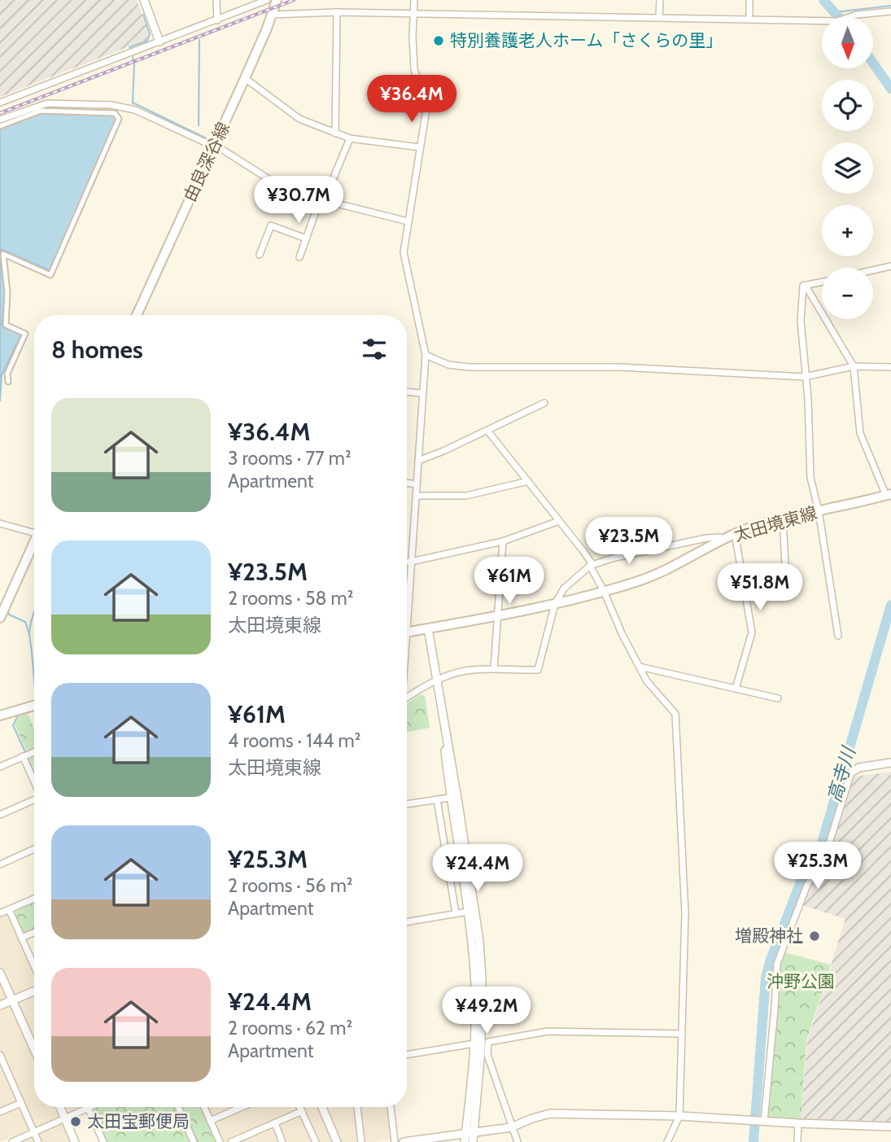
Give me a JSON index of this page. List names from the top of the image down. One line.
{"streets":{"main road":["由良深谷線","太田境東線"]},"water":["高寺川"],"parks":["沖野公園"],"places":["特別養護老人ホーム「さくらの里」","増殿神社","太田宝郵便局"],"north":"bottom","page":{"map_buttons":["+","−"],"price":["¥36.4M","¥30.7M","¥23.5M","¥61M","¥51.8M","¥25.3M","¥24.4M","¥49.2M"],"heading":"8 homes","list":[{"name":"¥36.4M","note":"3 rooms · 77 m² · Apartment"},{"name":"¥23.5M","note":"2 rooms · 58 m² · 太田境東線"},{"name":"¥61M","note":"4 rooms · 144 m² · 太田境東線"},{"name":"¥25.3M","note":"2 rooms · 56 m² · Apartment"},{"name":"¥24.4M","note":"2 rooms · 62 m² · Apartment"}]}}
